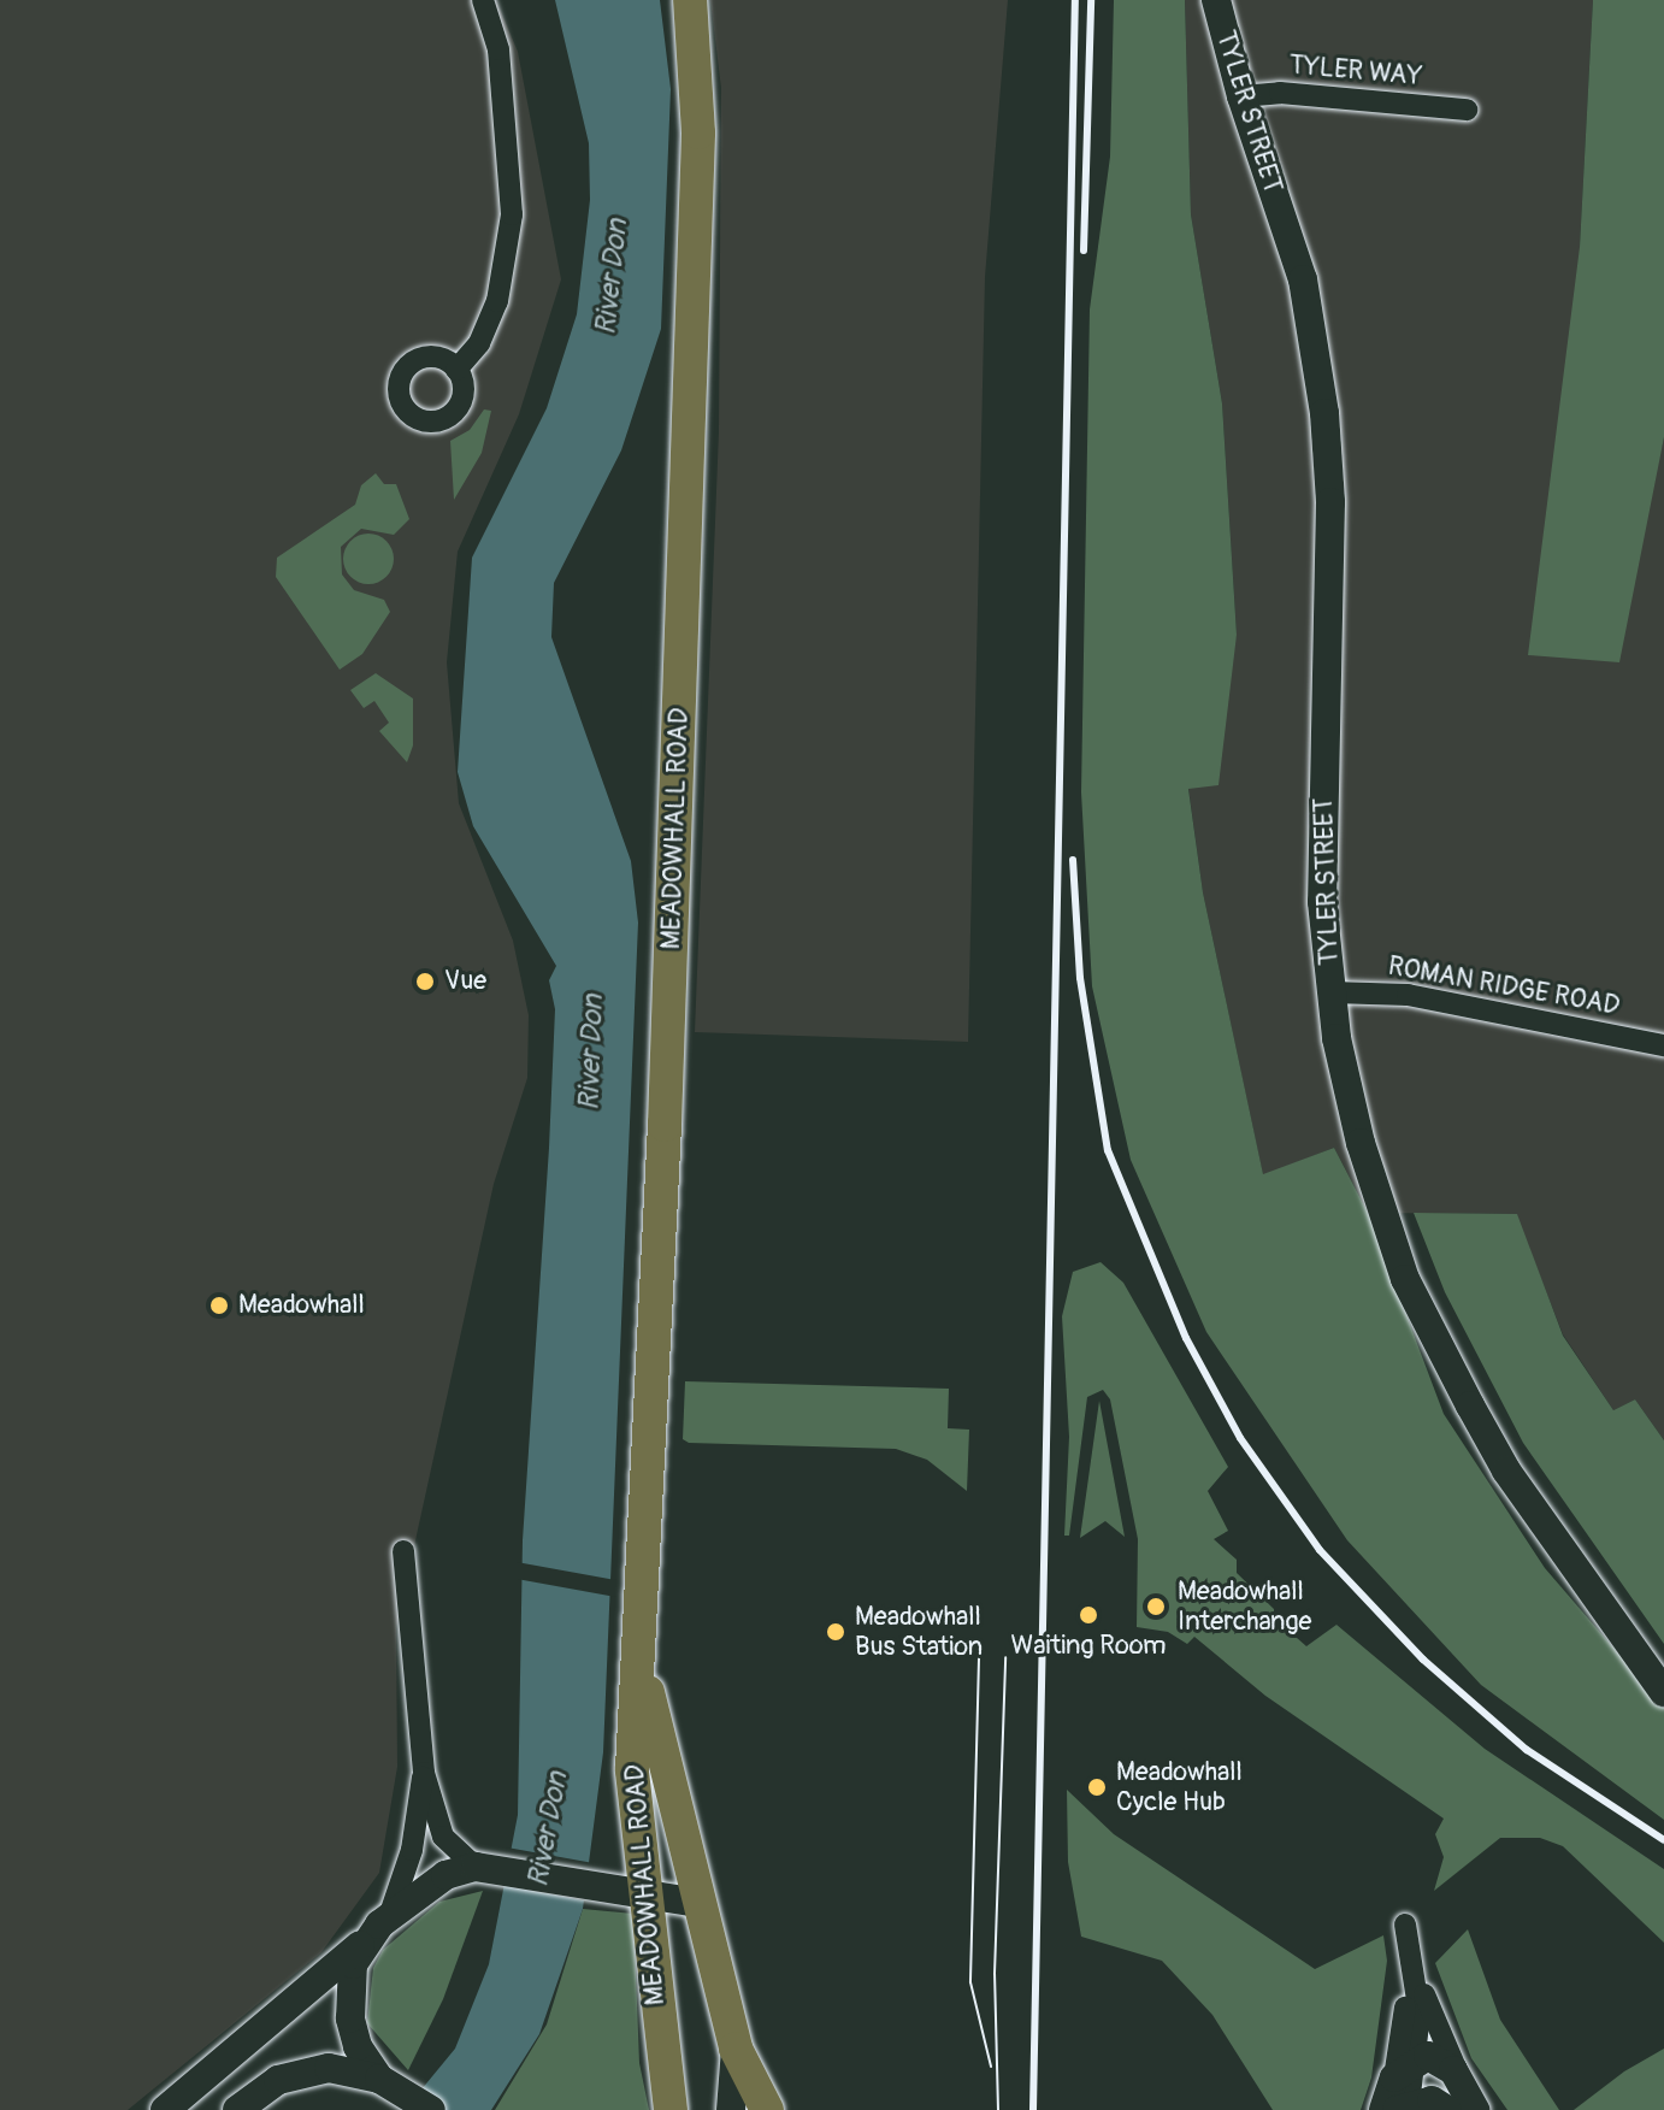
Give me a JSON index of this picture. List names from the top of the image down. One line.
{"streets":{"main road":["TYLER STREET","MEADOWHALL ROAD"],"street":["TYLER WAY","ROMAN RIDGE ROAD"]},"crossings":[["TYLER WAY","TYLER STREET"],["TYLER STREET","ROMAN RIDGE ROAD"]],"water":["River Don"],"places":["Vue","Meadowhall","Meadowhall Interchange","Waiting Room","Meadowhall Bus Station","Meadowhall Cycle Hub"]}
